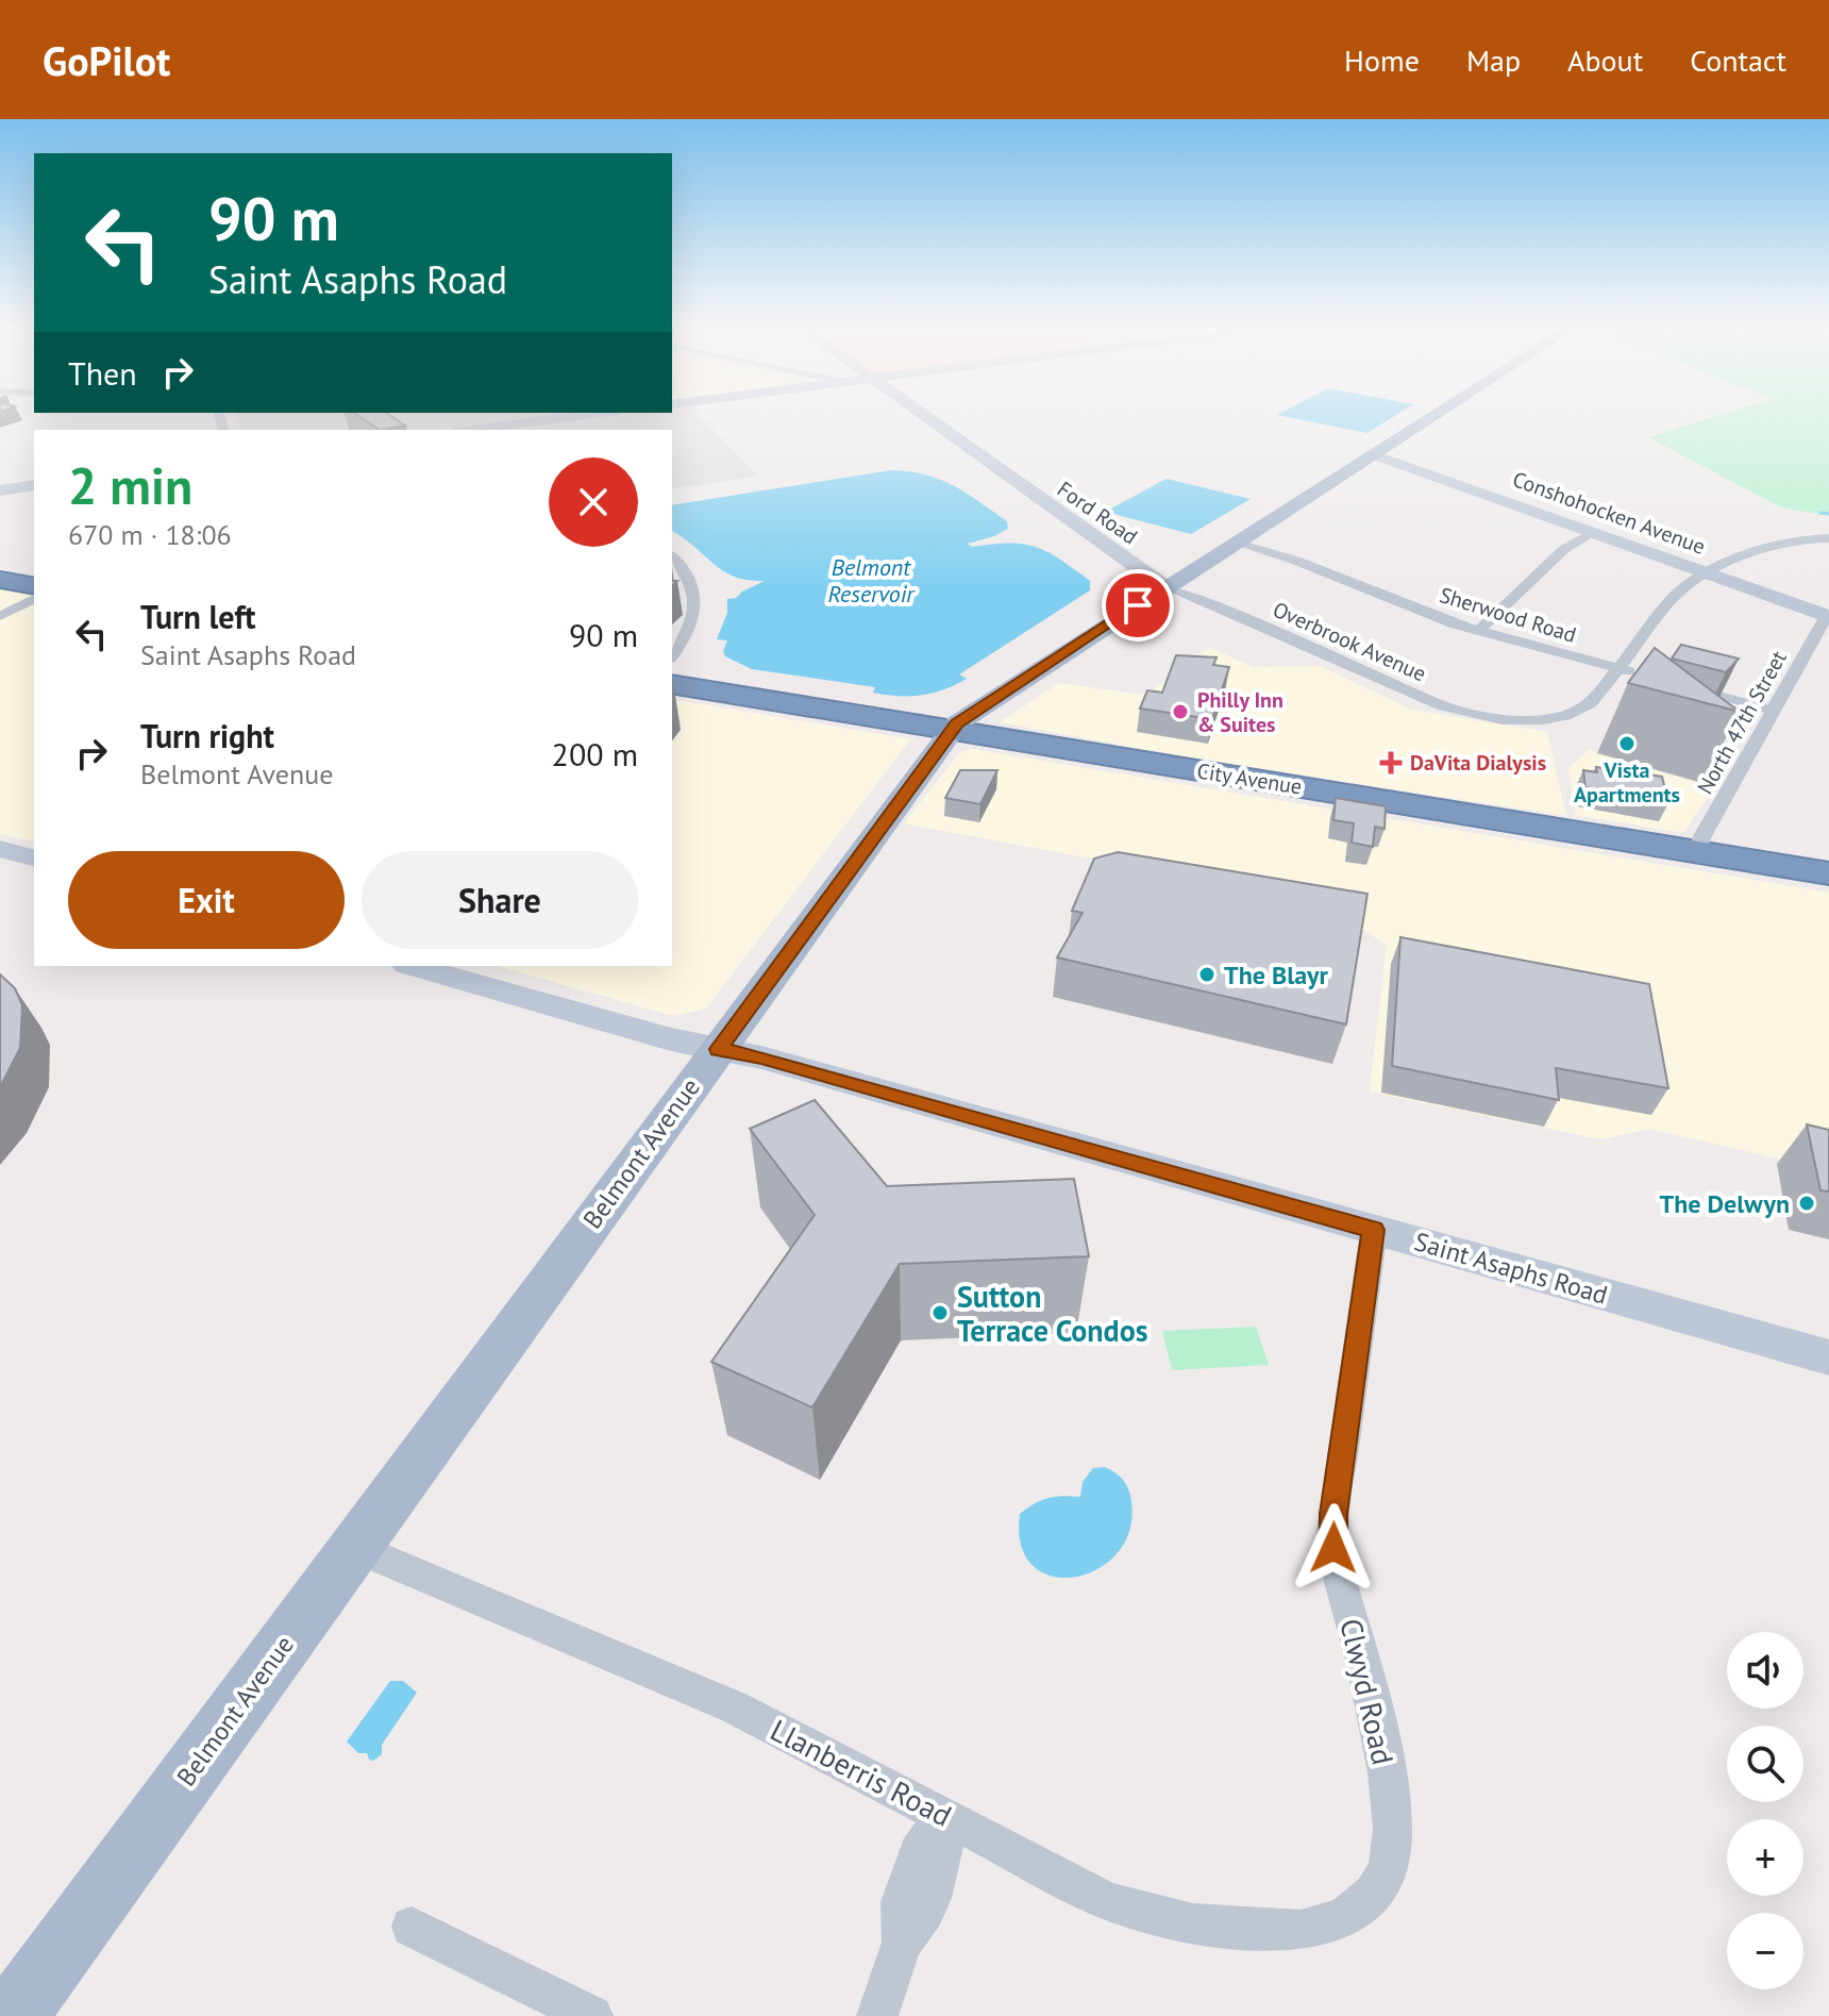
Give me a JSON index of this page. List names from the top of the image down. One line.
{"streets":{"highway":["City Avenue"],"main road":["Belmont Avenue"],"street":["Ford Road","Conshohocken Avenue","Sherwood Road","Overbrook Avenue","North 47th Street","Saint Asaphs Road","Clwyd Road","Llanberris Road"]},"crossings":[["Ford Road","Overbrook Avenue"],["Ford Road","Belmont Avenue"],["Conshohocken Avenue","Overbrook Avenue"],["Conshohocken Avenue","North 47th Street"],["Conshohocken Avenue","Belmont Avenue"],["Sherwood Road","Overbrook Avenue"],["Sherwood Road","Belmont Avenue"],["Overbrook Avenue","Belmont Avenue"],["North 47th Street","City Avenue"],["City Avenue","Belmont Avenue"],["Belmont Avenue","Saint Asaphs Road"],["Belmont Avenue","Llanberris Road"],["Saint Asaphs Road","Clwyd Road"],["Clwyd Road","Llanberris Road"]],"water":["Belmont Reservoir"],"places":{"other":["Philly Inn & Suites","Vista Apartments","The Blayr","The Delwyn","Sutton Terrace Condos"],"health":["DaVita Dialysis"]},"page":{"header":"GoPilot","nav":["Home","Map","About","Contact"],"turn":["90 m","Saint Asaphs Road"],"then":"Then","heading":["2 min","670 m · 18:06"],"list":[{"name":"Turn left","note":"Saint Asaphs Road","value":"90 m"},{"name":"Turn right","note":"Belmont Avenue","value":"200 m"}],"buttons":["Exit","Share"],"map_buttons":["+","−"]}}
